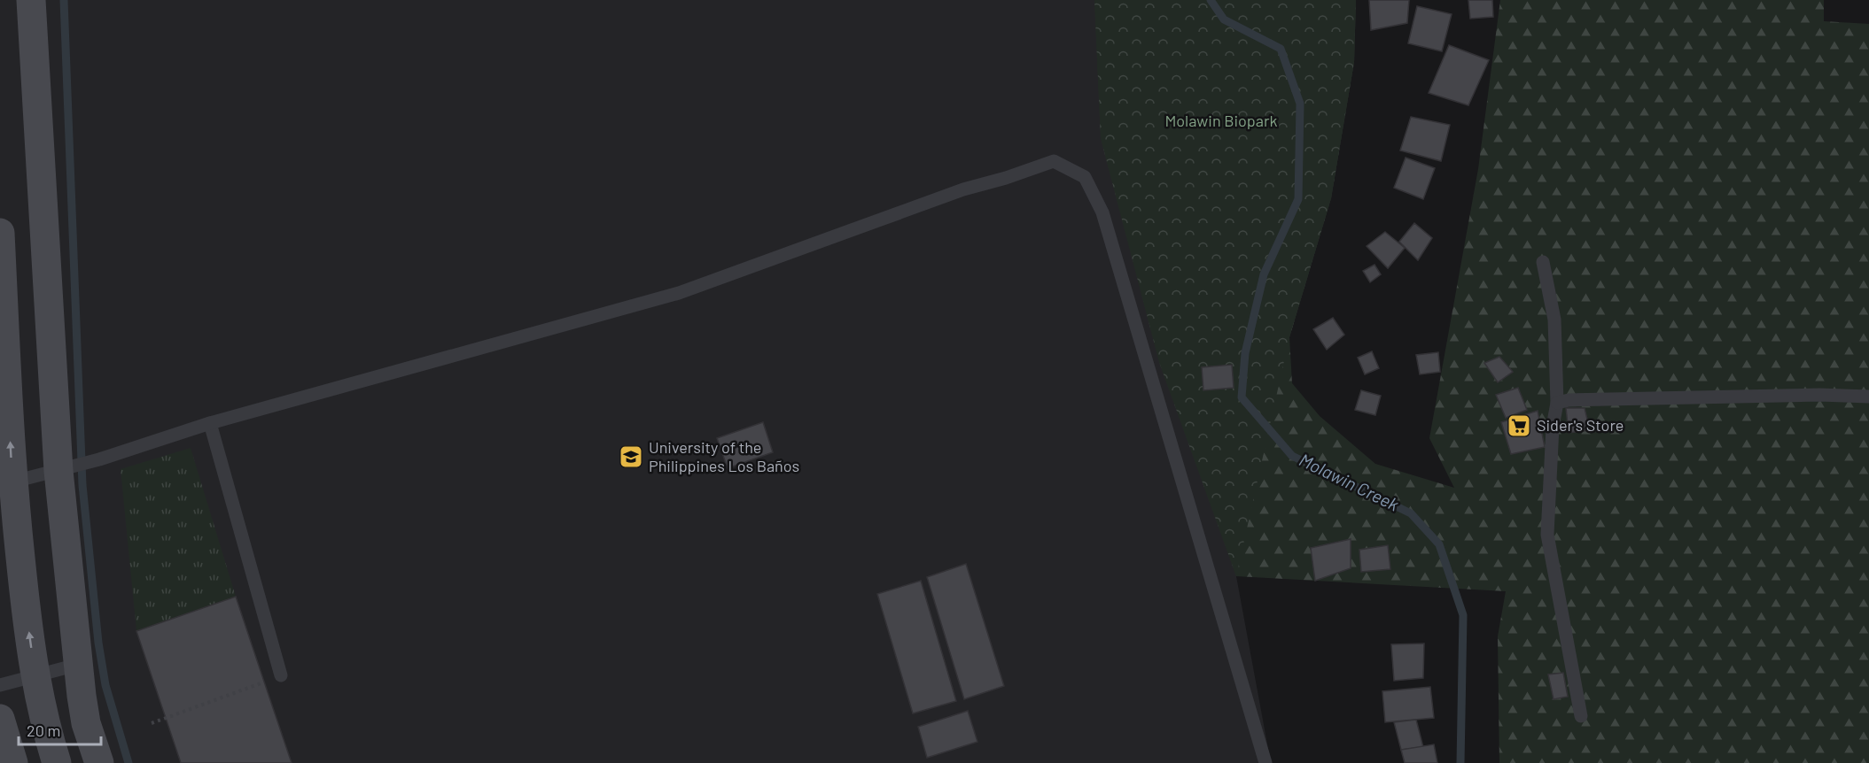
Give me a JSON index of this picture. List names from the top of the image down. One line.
{"water":["Molawin Creek"],"parks":["Molawin Biopark"],"places":{"supermarket":["Sider's Store"],"school or university":["University of the Philippines Los Baños"]},"scale_bar":"20 m"}
